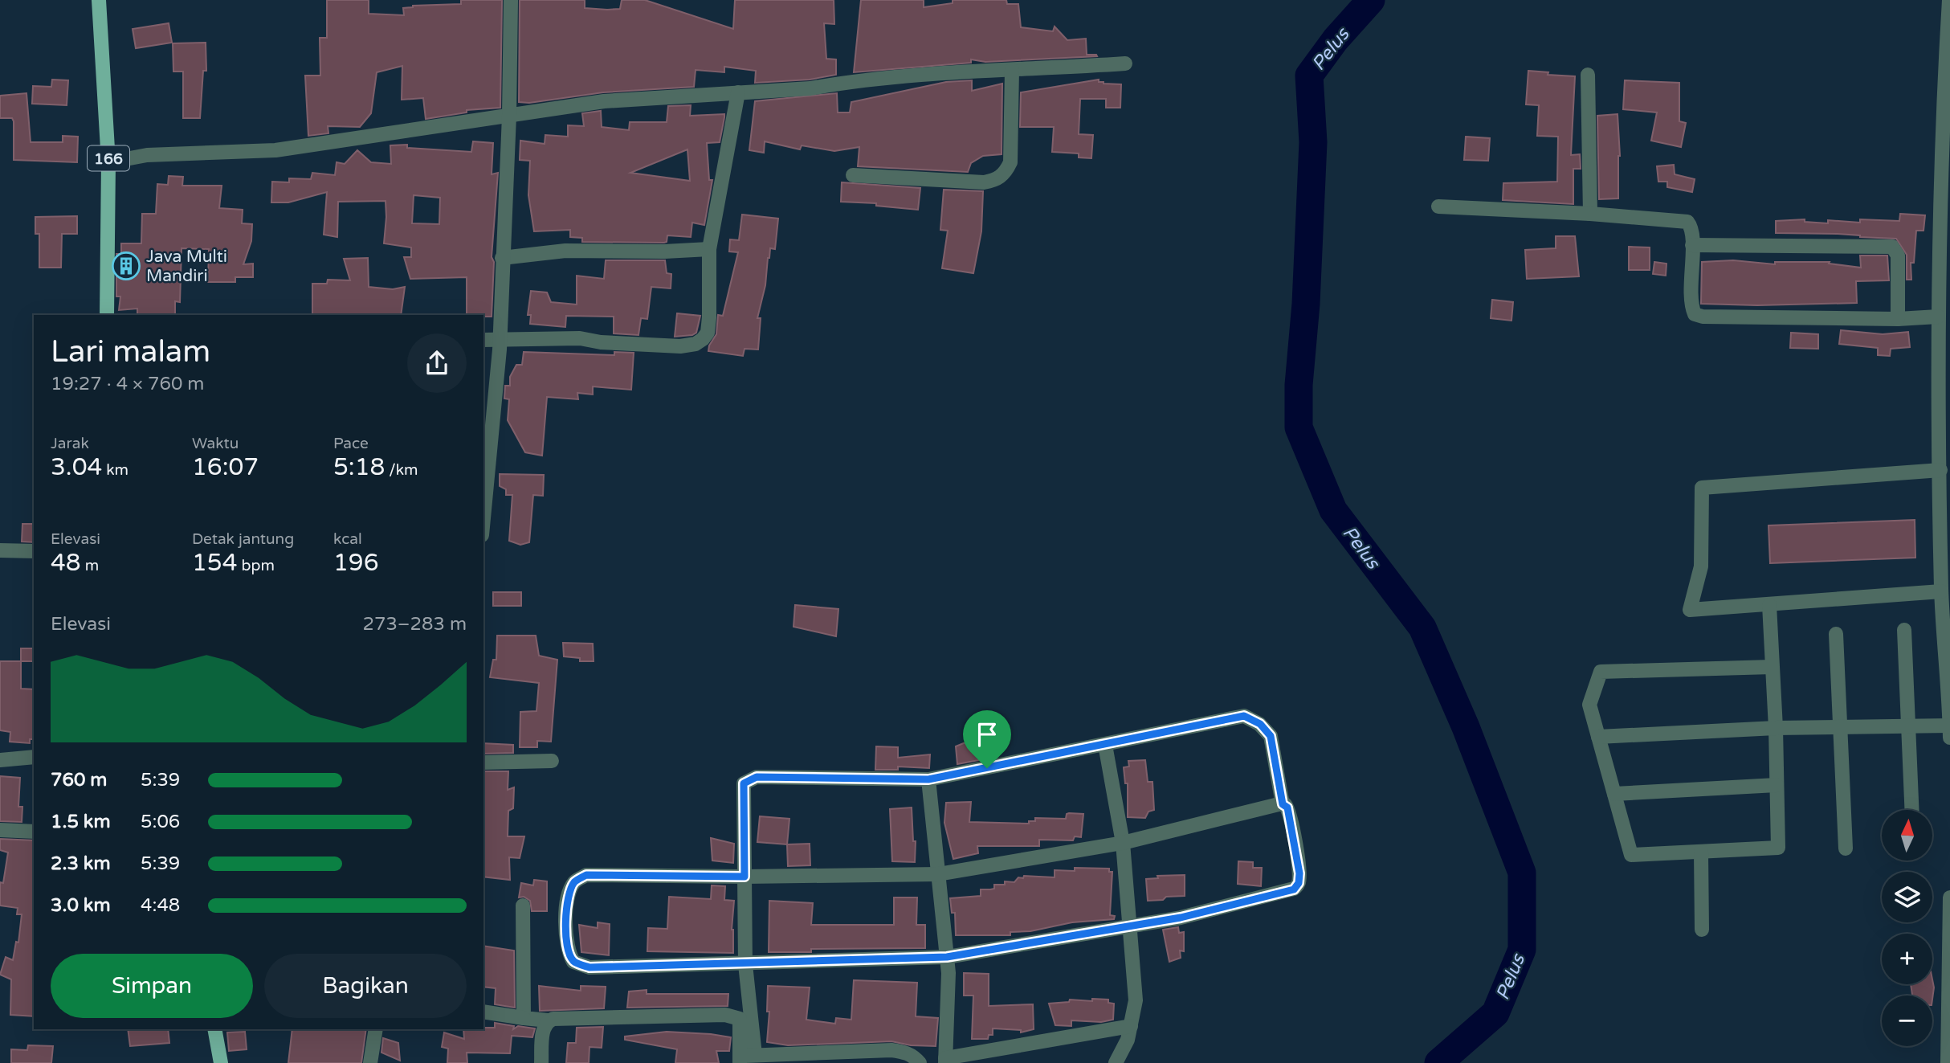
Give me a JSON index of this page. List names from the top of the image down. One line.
{"streets":{"main road":["166"]},"water":["Pelus"],"places":{"building":["Java Multi Mandiri"]},"north":"top","page":{"heading":["Lari malam","19:27 · 4 × 760 m"],"stats":[["Jarak","3.04 km"],["Waktu","16:07"],["Pace","5:18 /km"],["Elevasi","48 m"],["Detak jantung","154 bpm"],["kcal","196"]],"chart":["Elevasi","273–283 m"],"list":[{"name":"760 m","note":"5:39"},{"name":"1.5 km","note":"5:06"},{"name":"2.3 km","note":"5:39"},{"name":"3.0 km","note":"4:48"}],"map_buttons":["+","−"],"buttons":["Simpan","Bagikan"]}}
